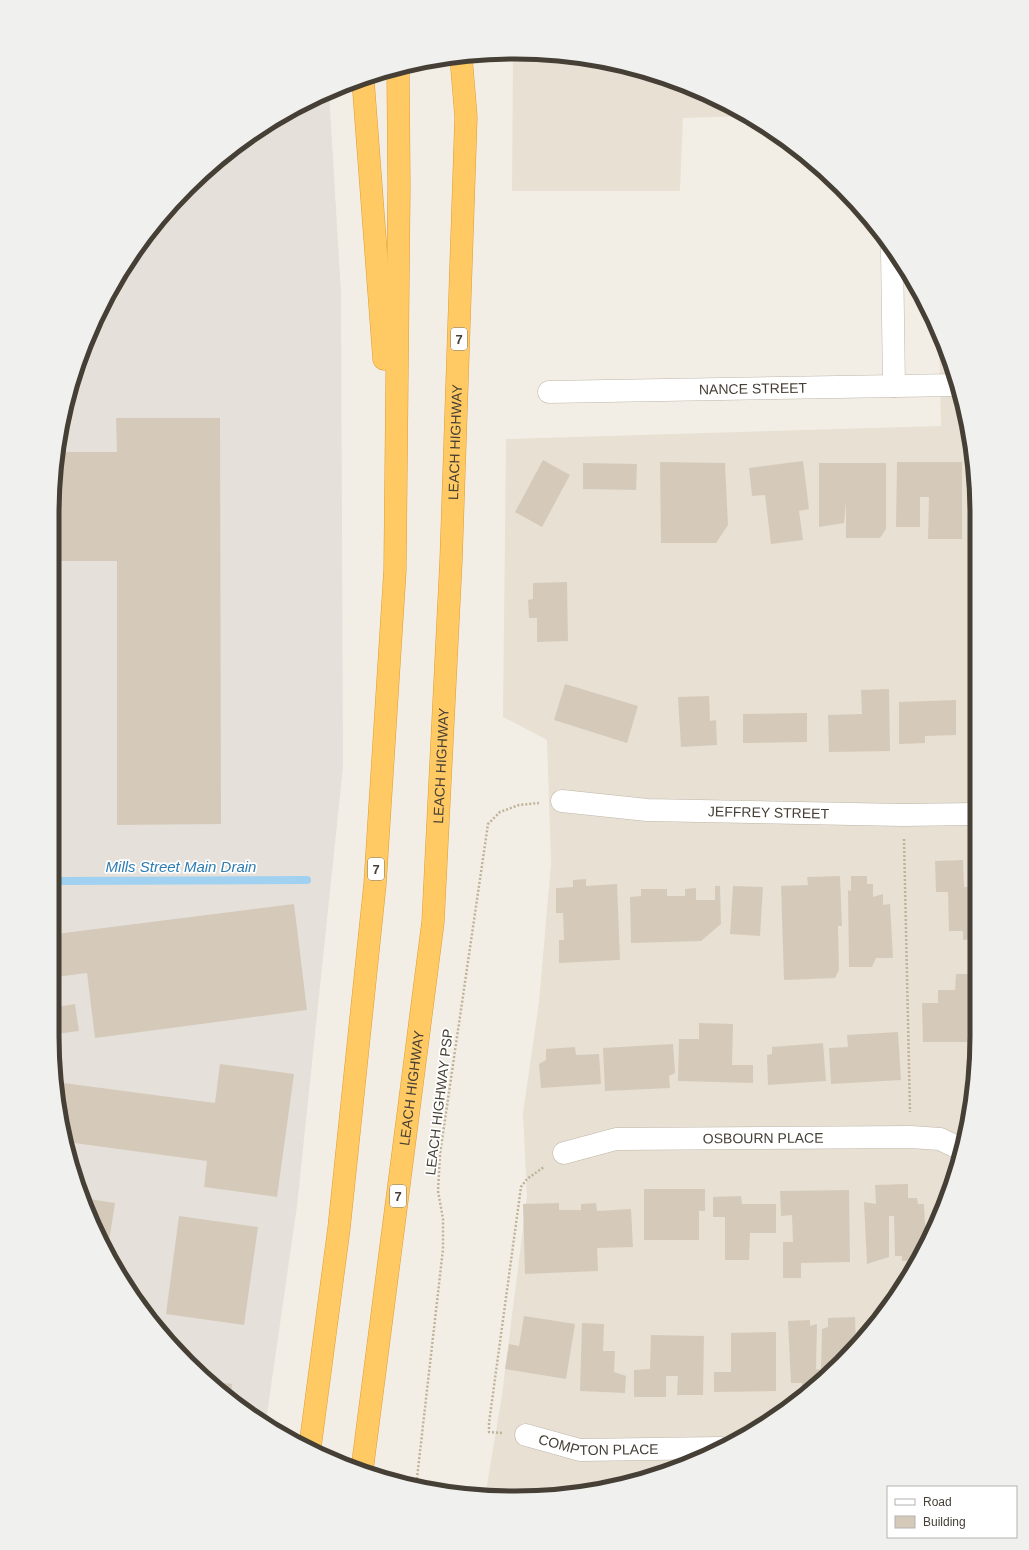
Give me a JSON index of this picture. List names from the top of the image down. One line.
{"streets":{"highway":["7","LEACH HIGHWAY"],"street":["NANCE STREET","JEFFREY STREET","OSBOURN PLACE","COMPTON PLACE"],"path":["LEACH HIGHWAY PSP"]},"crossings":[["JEFFREY STREET","LEACH HIGHWAY PSP"]],"water":["Mills Street Main Drain"],"legend":["Road","Building"]}
